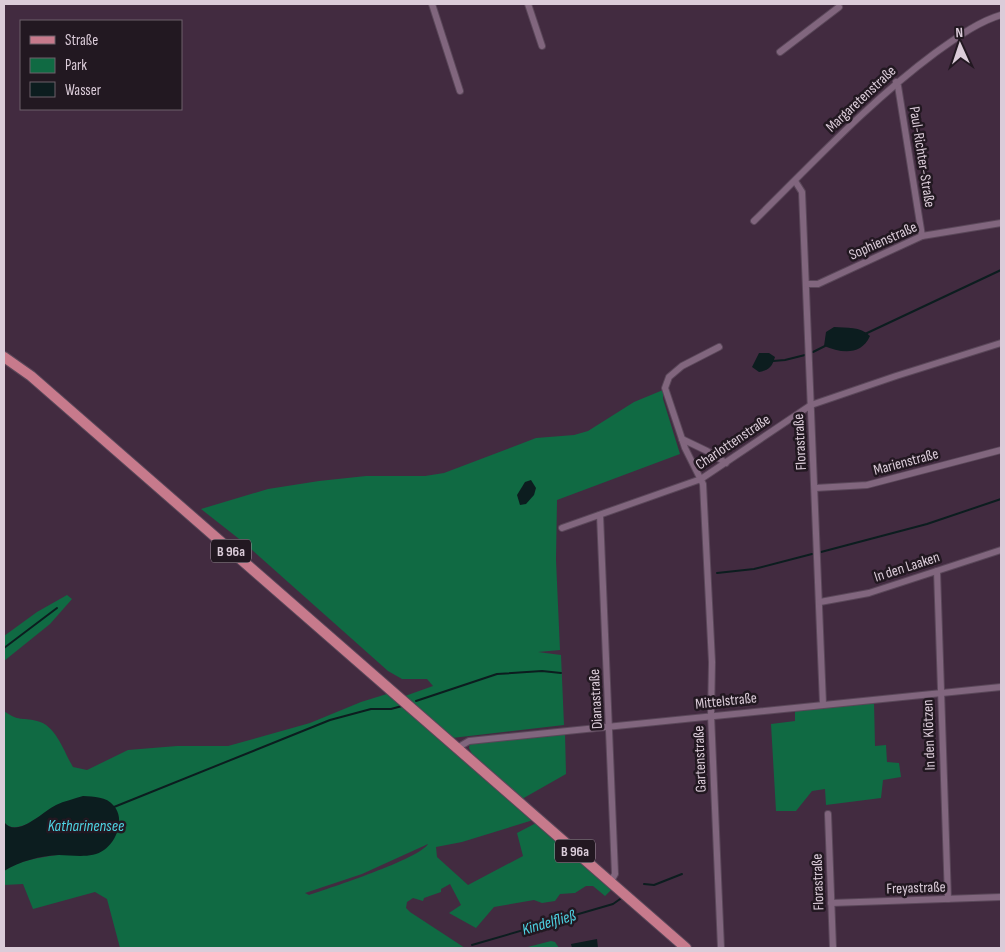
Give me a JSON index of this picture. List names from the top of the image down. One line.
{"streets":{"main road":["B 96a"],"street":["Margaretenstraße","Paul-Richter-Straße","Sophienstraße","Charlottenstraße","Florastraße","Marienstraße","In den Laaken","Dianastraße","Mittelstraße","In den Klötzen","Gartenstraße","Freyastraße"]},"crossings":[["Margaretenstraße","Paul-Richter-Straße"],["Margaretenstraße","Florastraße"],["Paul-Richter-Straße","Sophienstraße"],["Sophienstraße","Florastraße"],["Charlottenstraße","Florastraße"],["Charlottenstraße","Dianastraße"],["Charlottenstraße","Gartenstraße"],["Florastraße","Marienstraße"],["Florastraße","In den Laaken"],["Florastraße","Mittelstraße"],["Florastraße","Freyastraße"],["B 96a","Dianastraße"],["B 96a","Mittelstraße"],["In den Laaken","In den Klötzen"],["Dianastraße","Mittelstraße"],["Mittelstraße","In den Klötzen"],["Mittelstraße","Gartenstraße"],["In den Klötzen","Freyastraße"]],"water":["Katharinensee","Kindelfließ"],"legend":["Straße","Park","Wasser"],"north":"top"}
